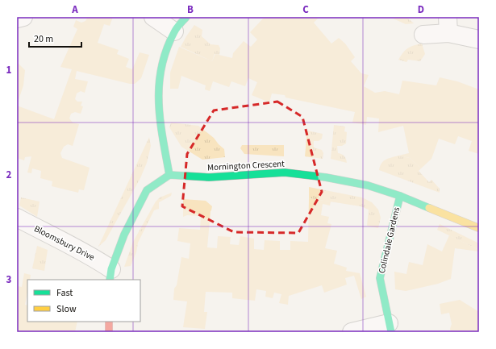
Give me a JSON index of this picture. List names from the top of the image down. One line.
{"streets":{"street":["Mornington Crescent","Colindale Gardens","Bloomsbury Drive"]},"crossings":[["Mornington Crescent","Colindale Gardens"]],"legend":["Fast","Slow"],"scale_bar":"20 m","grid":{"columns":["A","B","C","D"],"rows":["1","2","3"]}}
